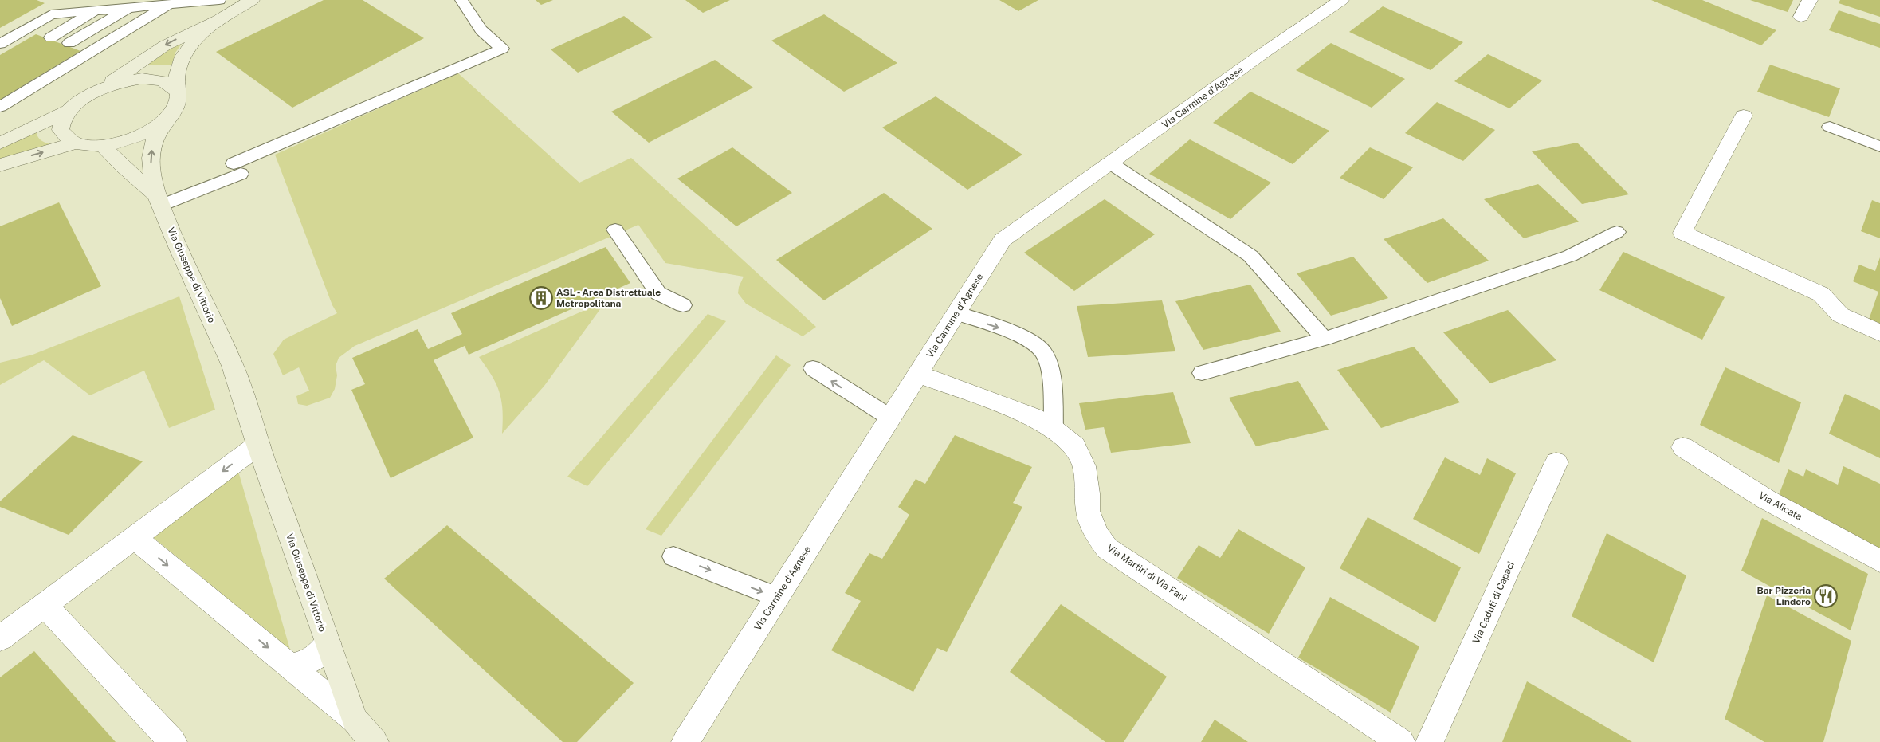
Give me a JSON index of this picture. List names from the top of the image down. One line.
{"streets":{"street":["Via Carmine d'Agnese","Via Giuseppe di Vittorio","Via Alicata","Via Martiri di Via Fani","Via Caduti di Capaci"]},"crossings":[["Via Carmine d'Agnese","Via Martiri di Via Fani"]],"places":{"building":["ASL - Area Distrettuale Metropolitana"],"restaurant":["Bar Pizzeria Lindoro"]}}
